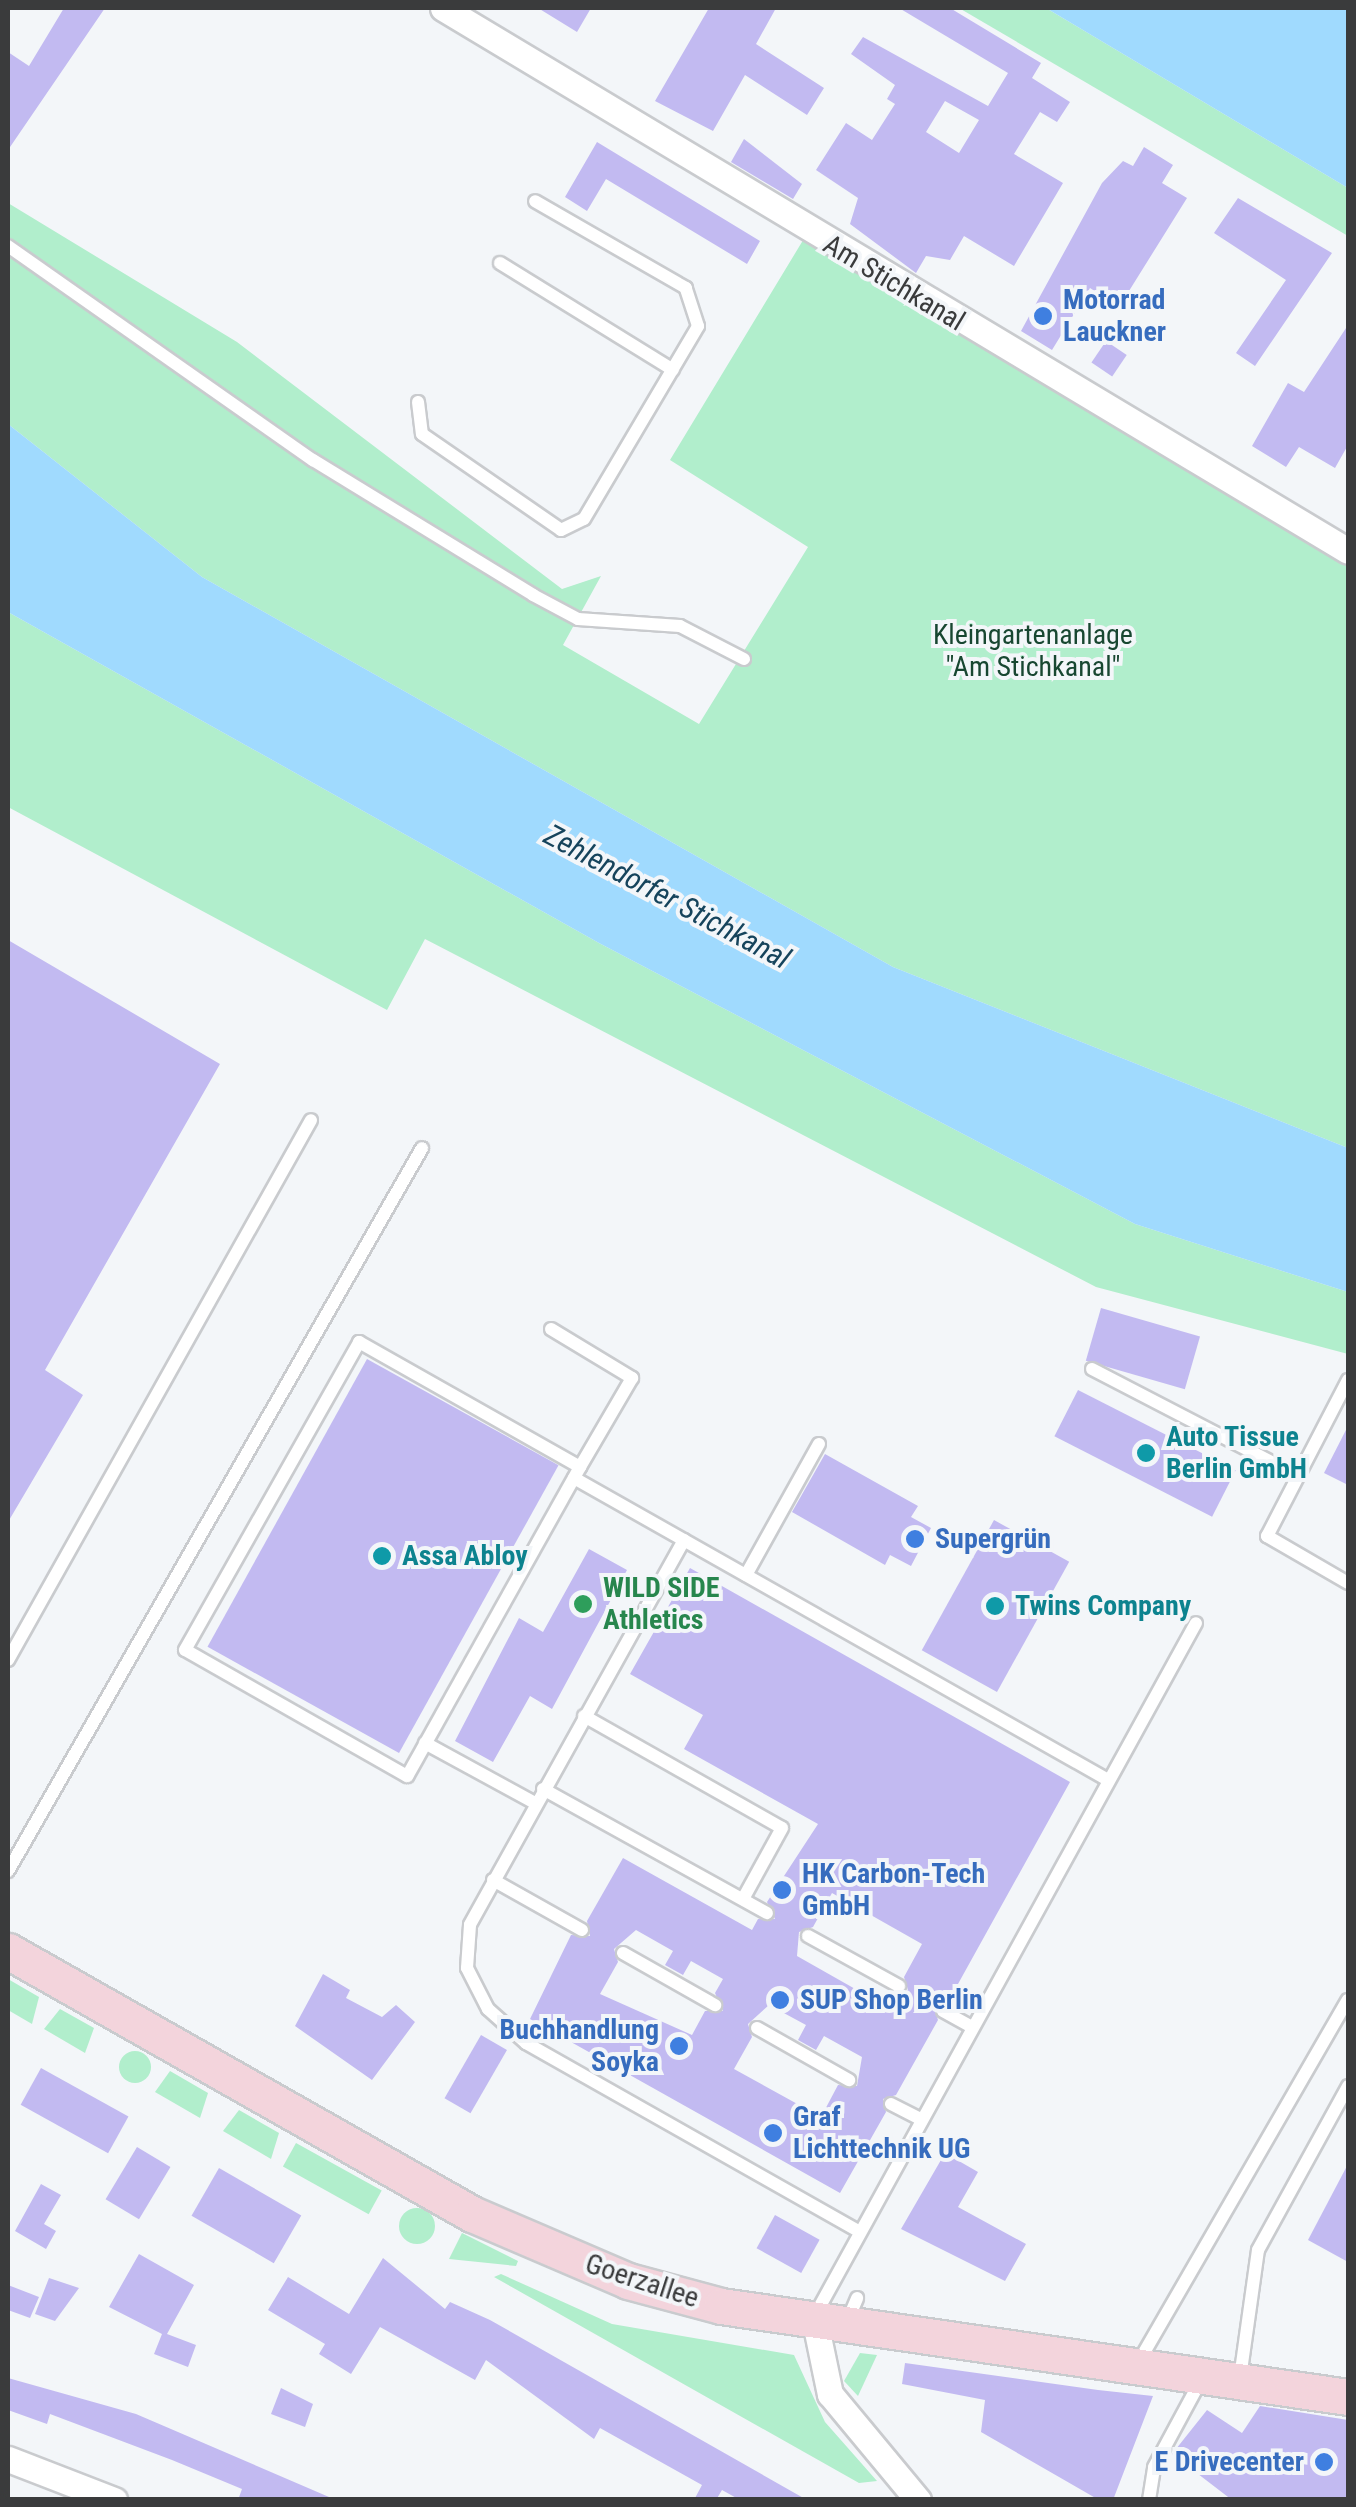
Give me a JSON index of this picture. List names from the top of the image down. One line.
{"streets":{"main road":["Goerzallee"],"street":["Am Stichkanal"]},"water":["Zehlendorfer Stichkanal"],"parks":["Kleingartenanlage \"Am Stichkanal\""],"places":["Motorrad Lauckner","Auto Tissue Berlin GmbH","Supergrün","Assa Abloy","WILD SIDE Athletics","Twins Company","HK Carbon-Tech GmbH","SUP Shop Berlin","Buchhandlung Soyka","Graf Lichttechnik UG","E Drivecenter"]}
